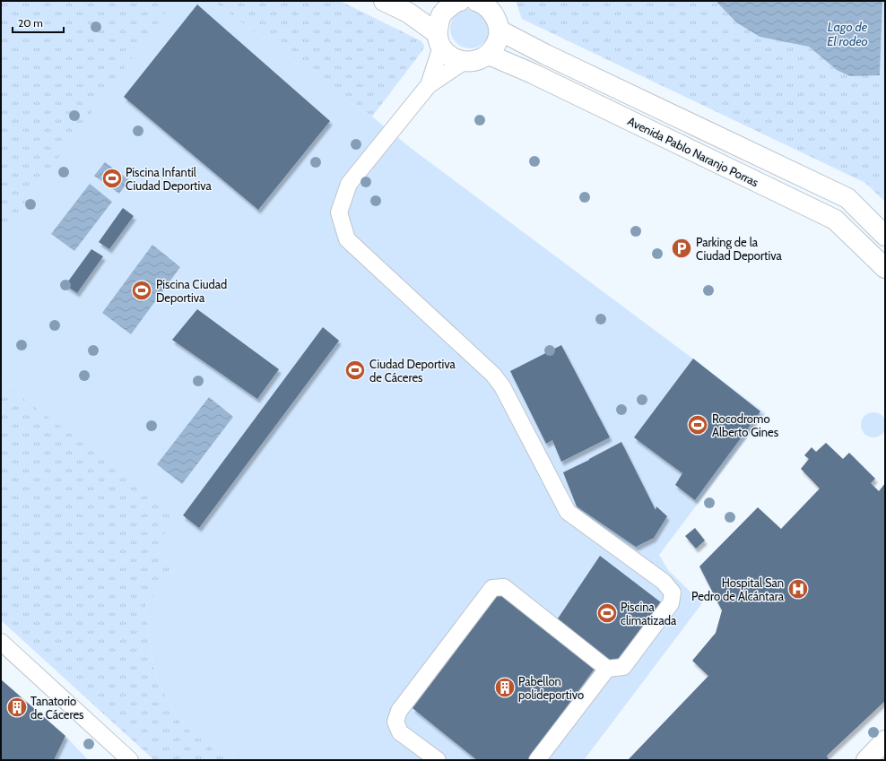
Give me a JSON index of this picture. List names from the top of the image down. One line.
{"streets":{"main road":["Avenida Pablo Naranjo Porras"]},"water":["Lago de El rodeo"],"places":{"sports":["Piscina Infantil Ciudad Deportiva","Piscina Ciudad Deportiva","Ciudad Deportiva de Cáceres","Rocodromo Alberto Gines","Piscina climatizada"],"parking":["Parking de la Ciudad Deportiva"],"hospital":["Hospital San Pedro de Alcántara"],"building":["Pabellon polideportivo","Tanatorio de Cáceres"]},"scale_bar":"20 m"}
